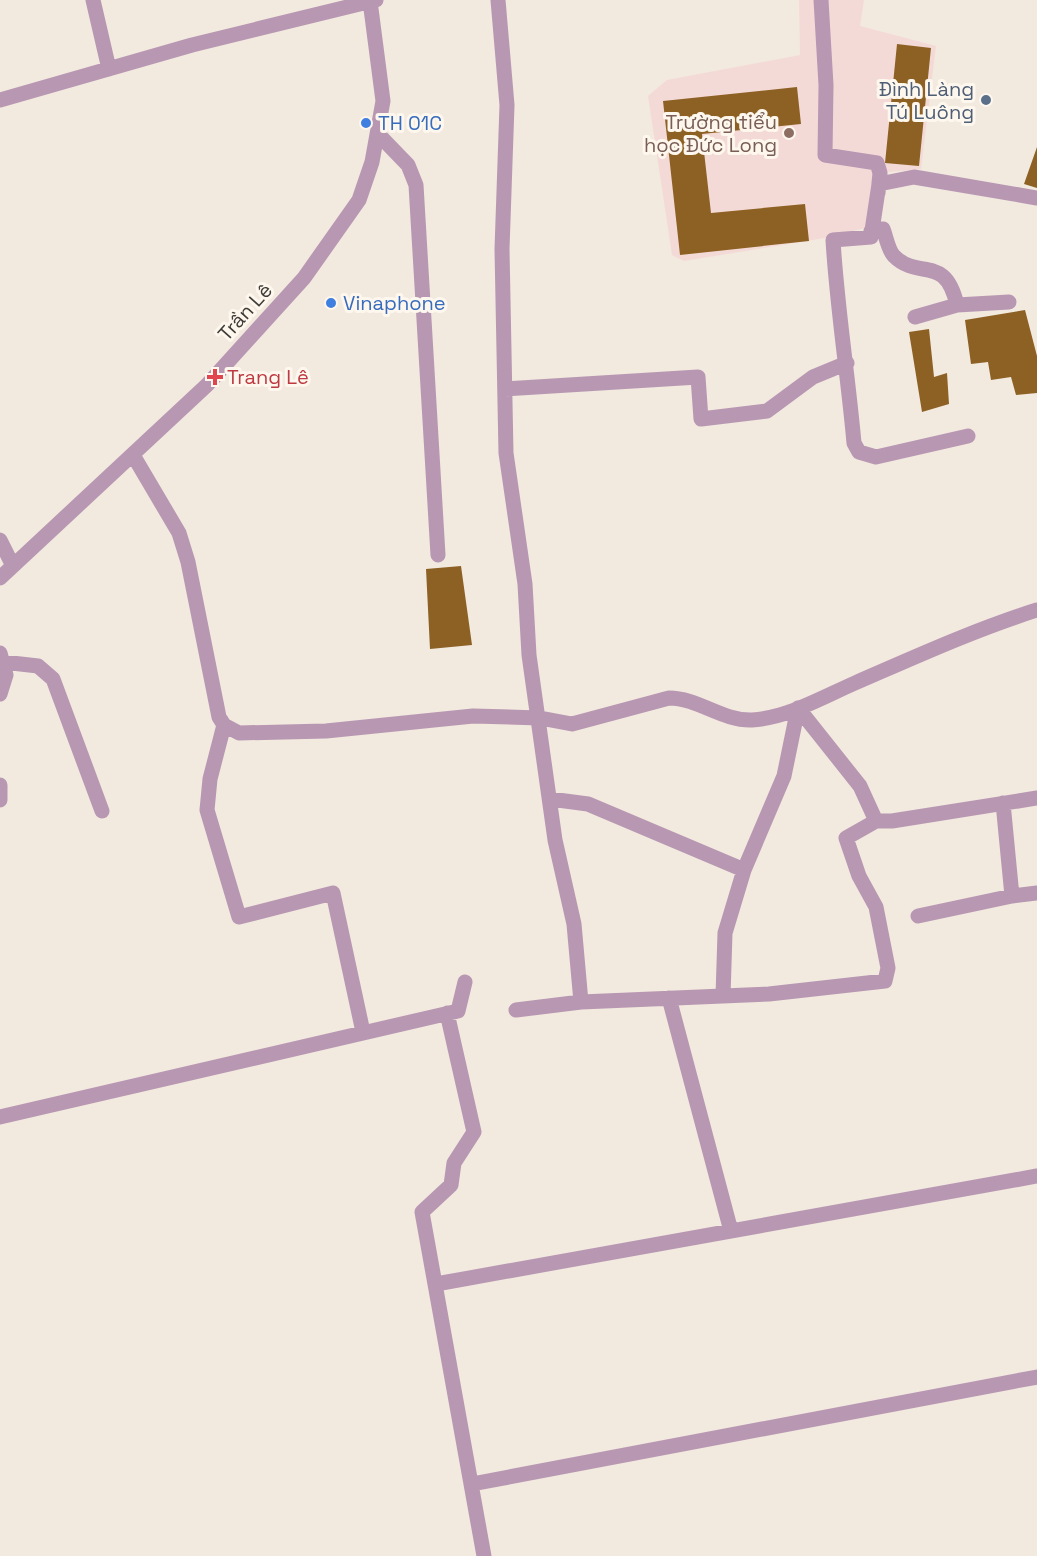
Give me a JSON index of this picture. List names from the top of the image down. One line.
{"streets":{"street":["Trần Lê"]},"places":{"other":["Đình Làng Tú Luông","TH 01C","Trường tiểu học Đức Long","Vinaphone"],"health":["Trang Lê"]}}
